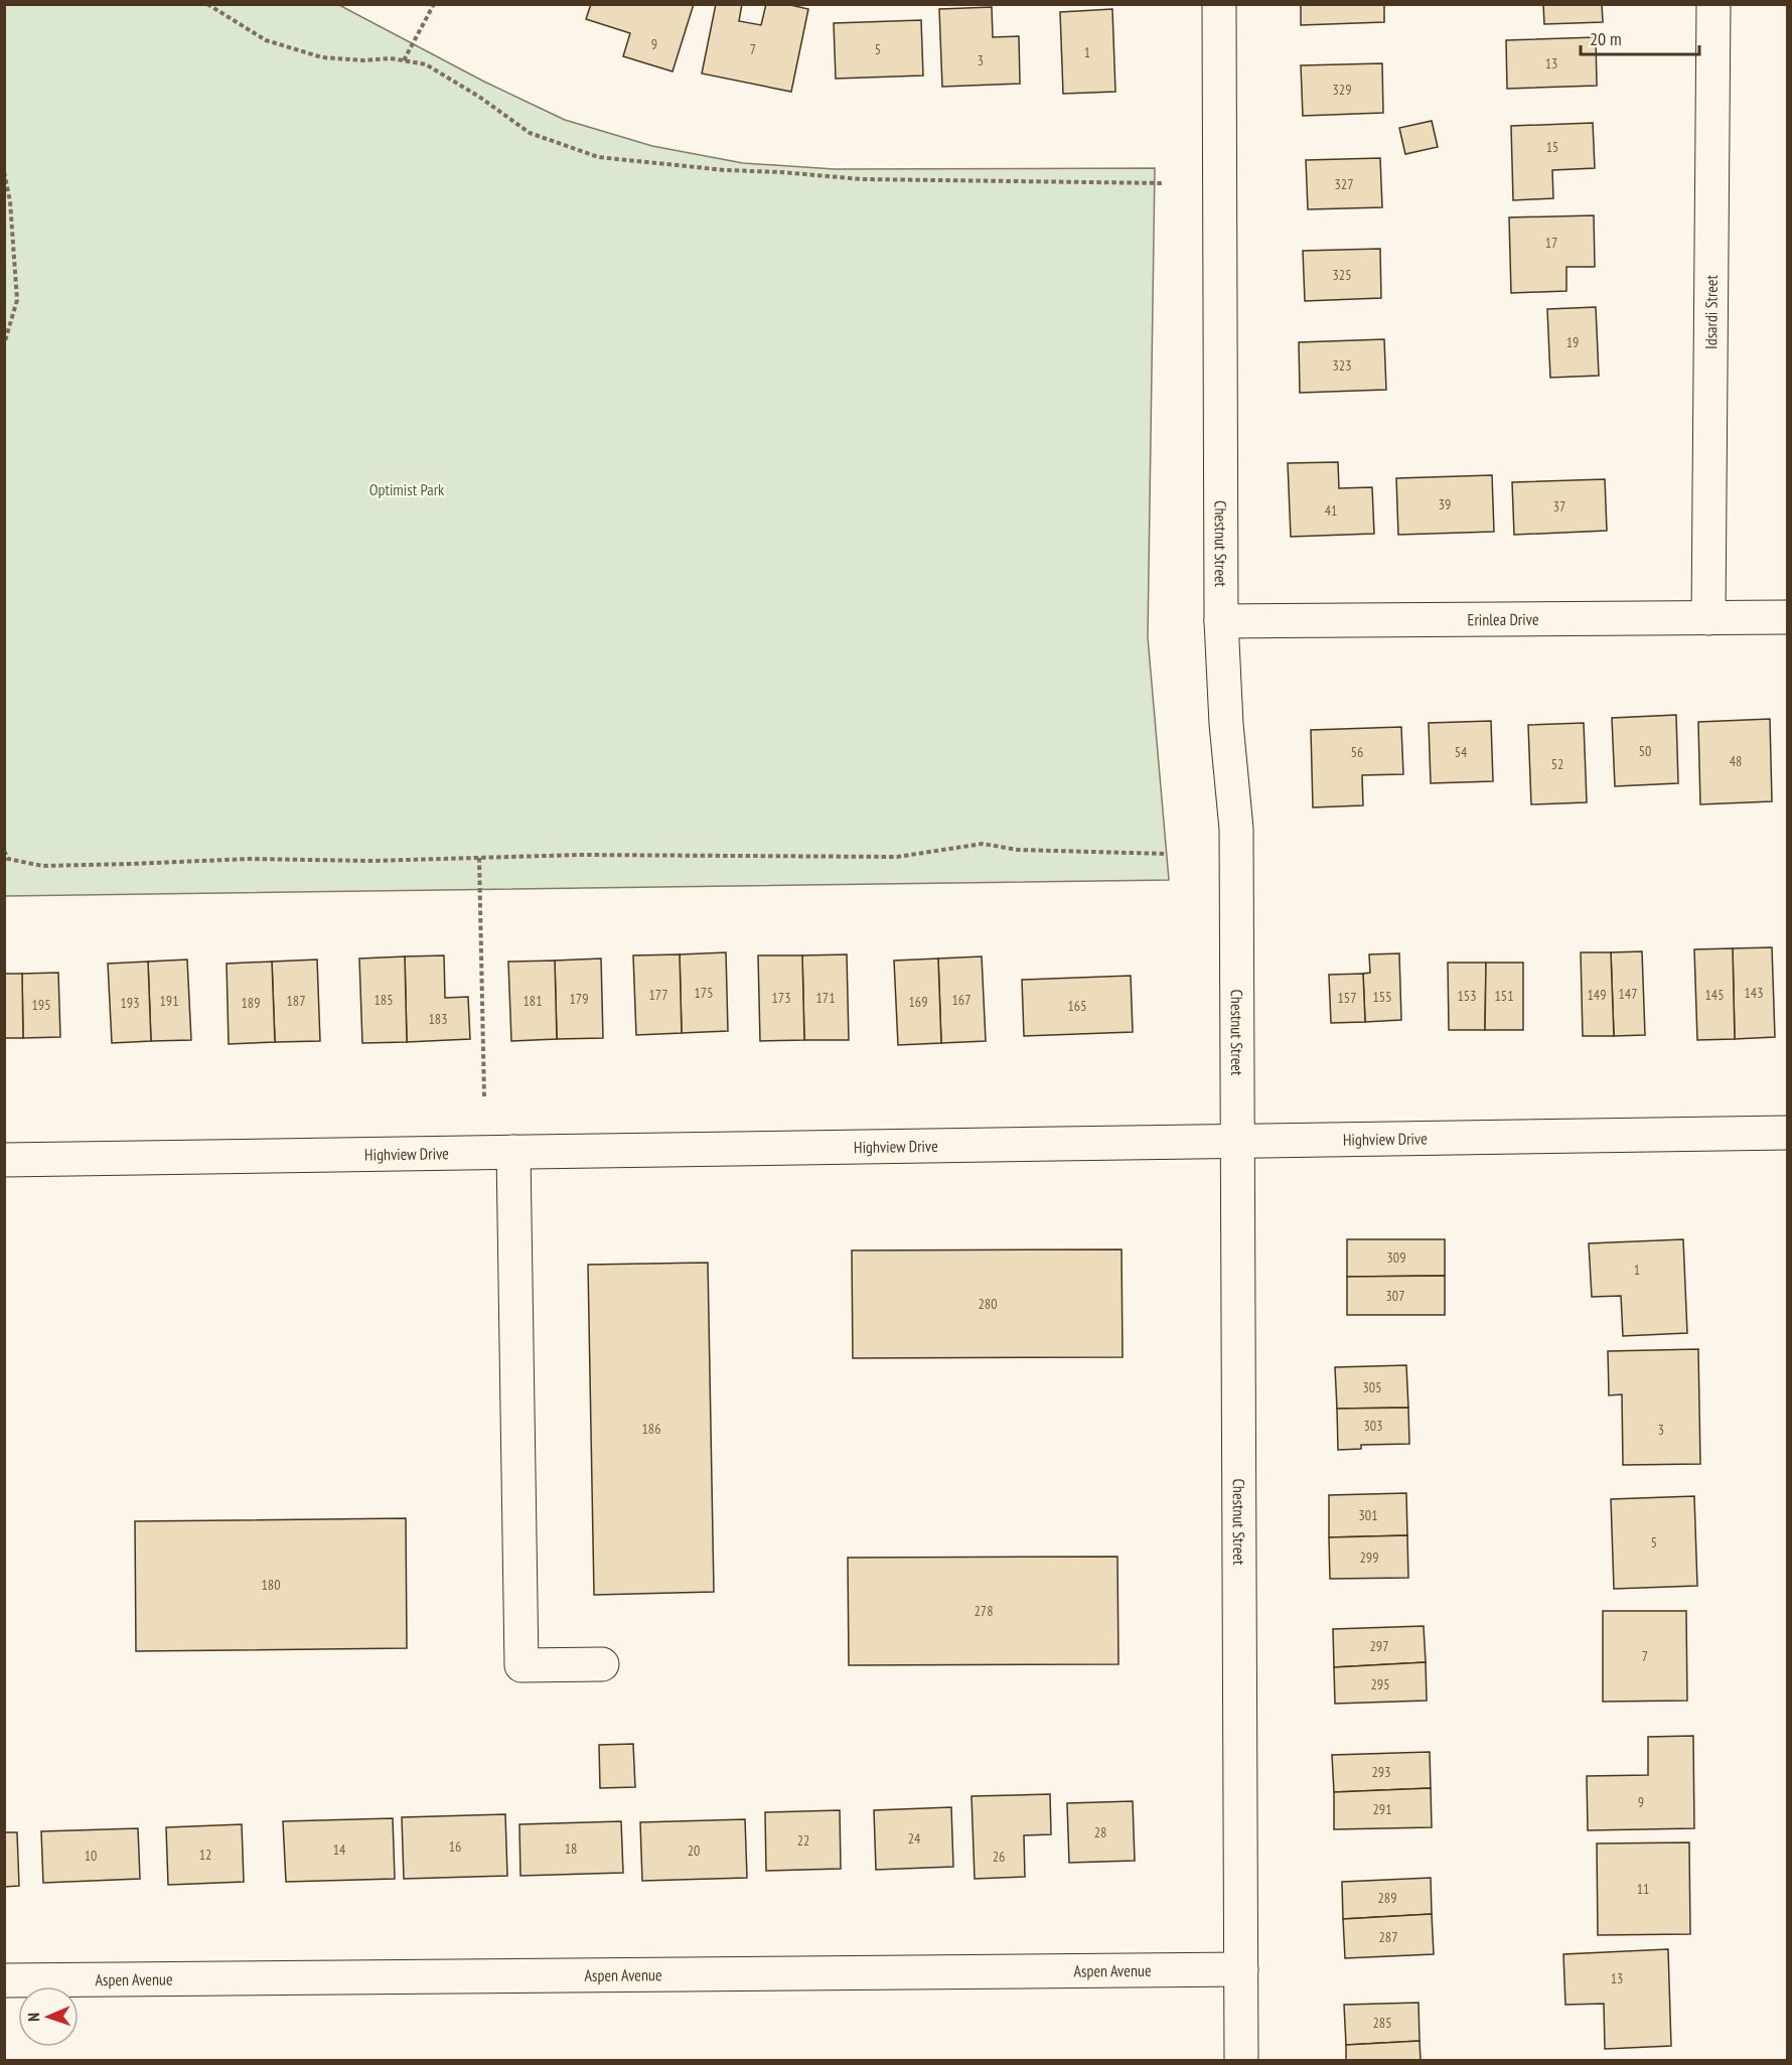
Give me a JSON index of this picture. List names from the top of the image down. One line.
{"streets":{"street":["Idsardi Street","Chestnut Street","Erinlea Drive","Highview Drive","Aspen Avenue"]},"crossings":[["Idsardi Street","Erinlea Drive"],["Chestnut Street","Erinlea Drive"],["Chestnut Street","Highview Drive"],["Chestnut Street","Aspen Avenue"]],"parks":["Optimist Park"],"house_numbers":["9","7","5","1","3","13","329","15","327","17","325","19","323","39","37","41","50","56","54","48","52","175","143","147","177","149","145","153","151","155","173","171","157","179","185","167","191","187","181","169","193","189","195","165","183","309","1","307","280","305","303","186","3","301","5","299","180","278","297","7","295","293","9","291","28","24","22","16","18","14","20","12","10","26","11","289","287","13","285"],"scale_bar":"20 m","north":"left"}
